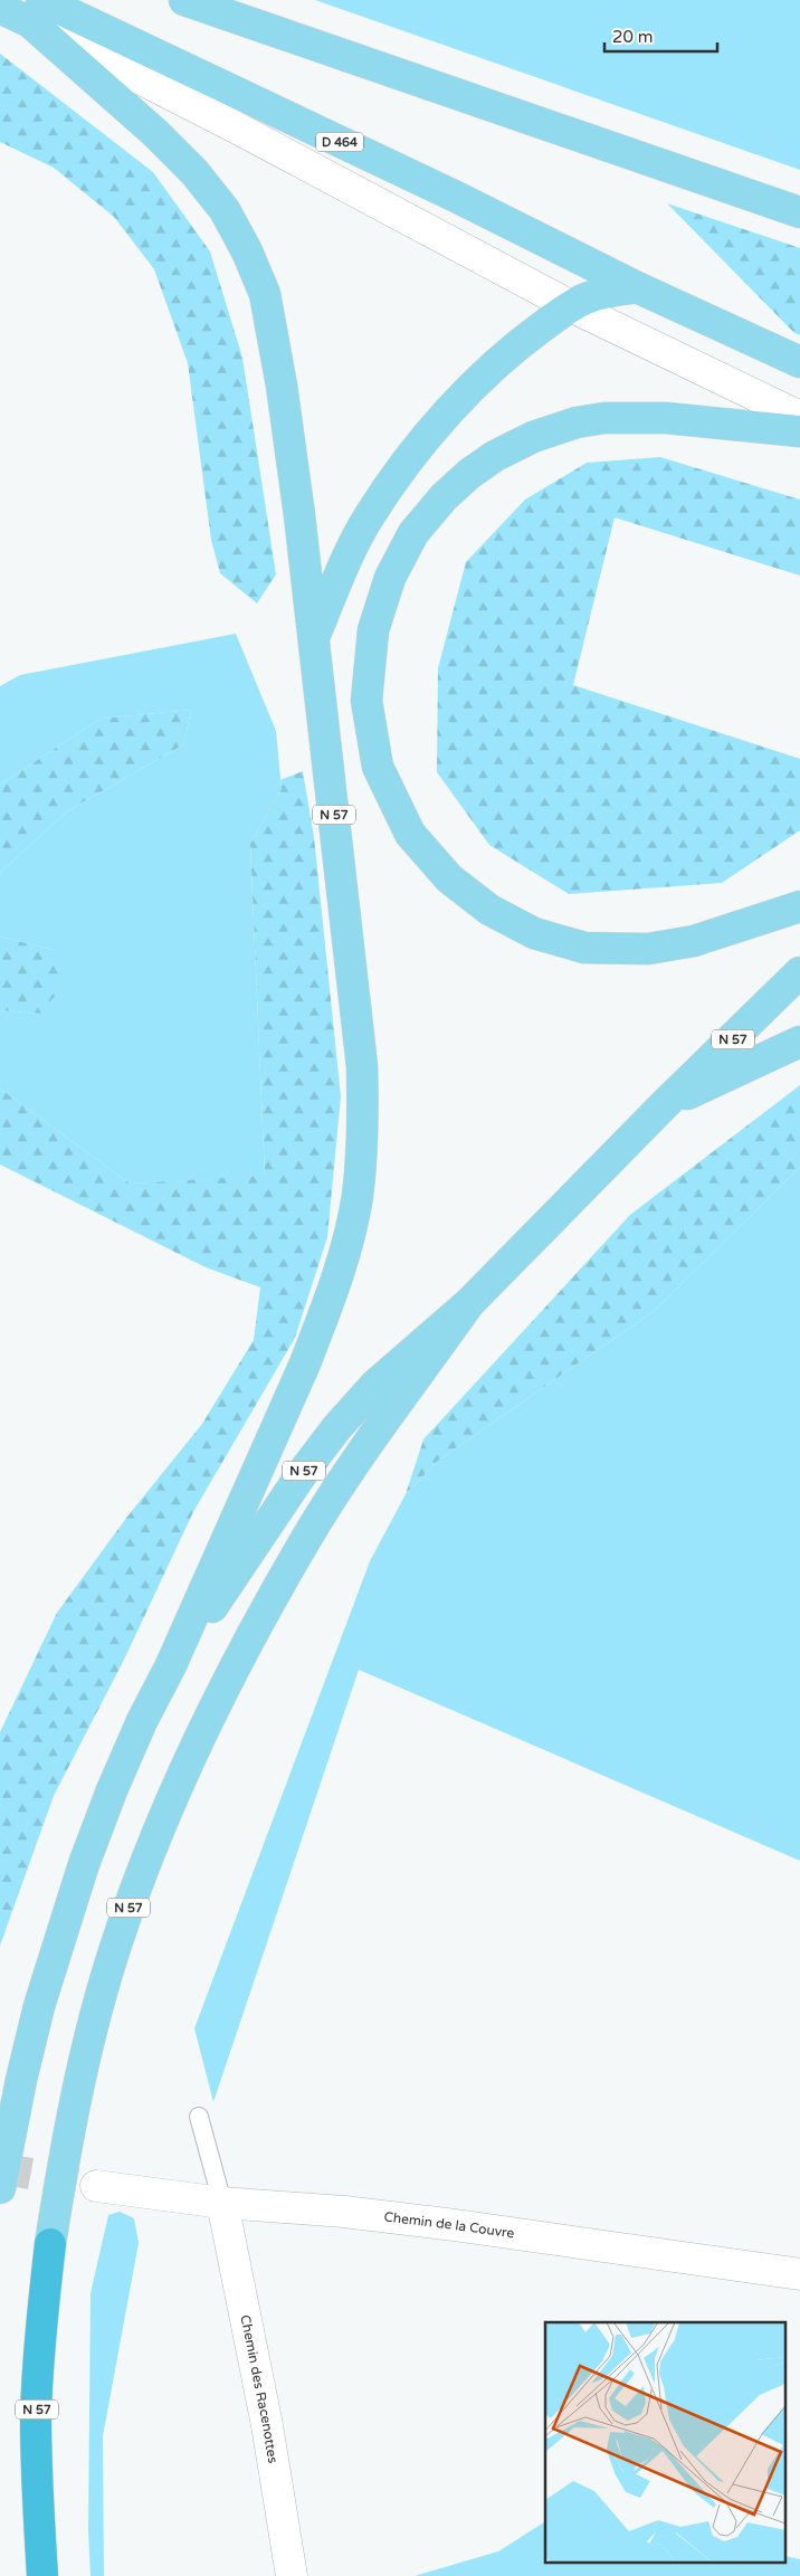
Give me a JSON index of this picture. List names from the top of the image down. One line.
{"streets":{"highway":["N 57"],"main road":["D 464"],"street":["Chemin de la Couvre","Chemin des Racenottes"]},"crossings":[["D 464","N 57"],["Chemin de la Couvre","Chemin des Racenottes"]],"scale_bar":"20 m"}
